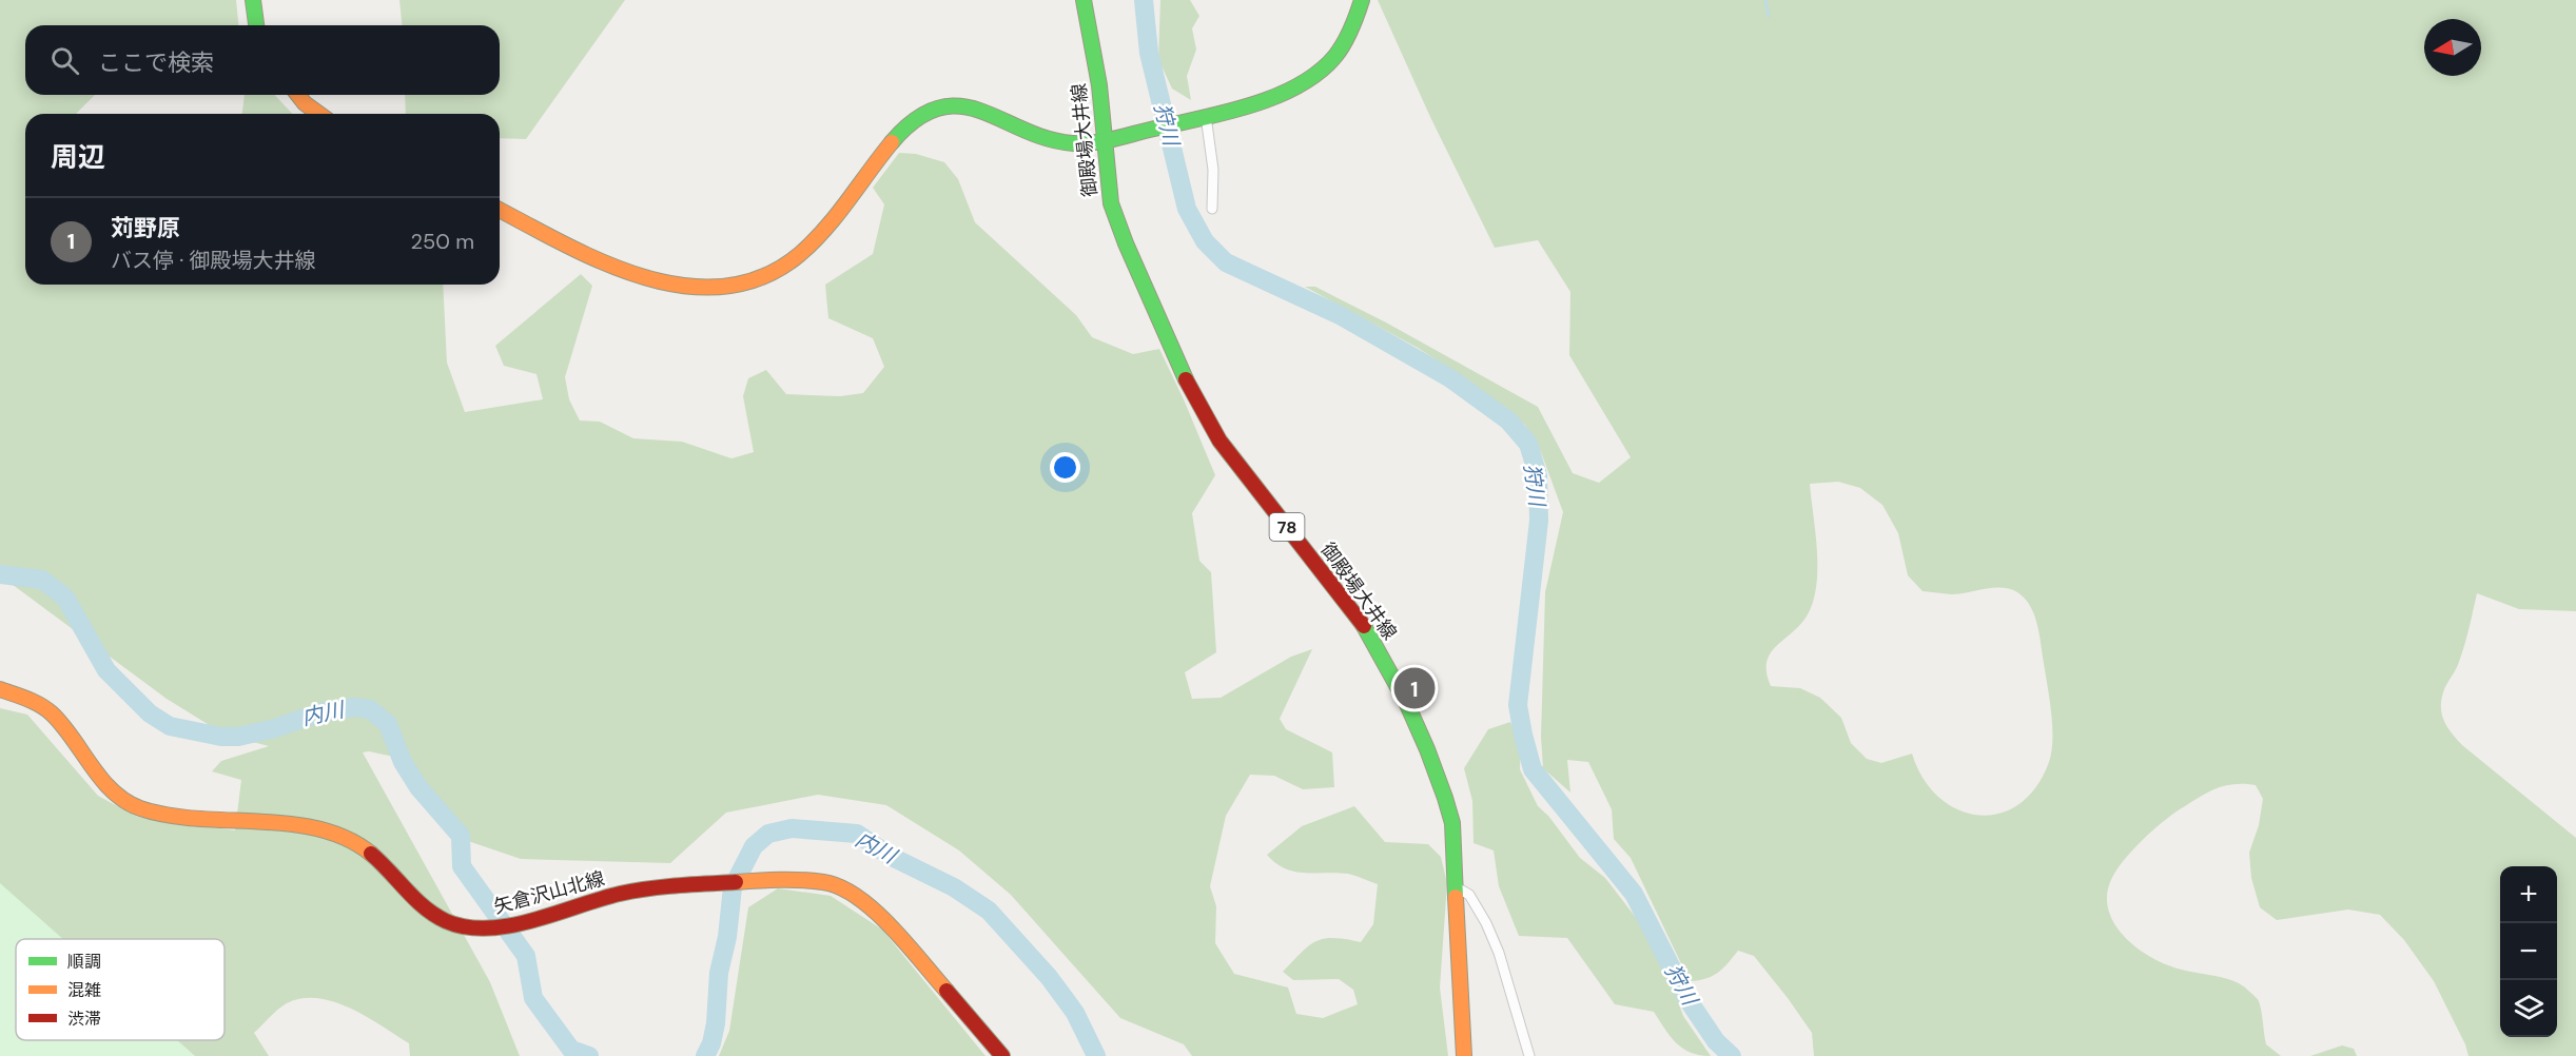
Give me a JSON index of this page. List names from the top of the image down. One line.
{"streets":{"main road":["御殿場大井線","78","矢倉沢山北線"]},"water":["狩川","内川"],"legend":["順調","混雑","渋滞"],"north":"left","page":{"search":"ここで検索","heading":"周辺","list":[{"mark":"1","name":"苅野原","note":"バス停 · 御殿場大井線","value":"250 m"}],"pins":"1","map_buttons":["+","−"]}}
